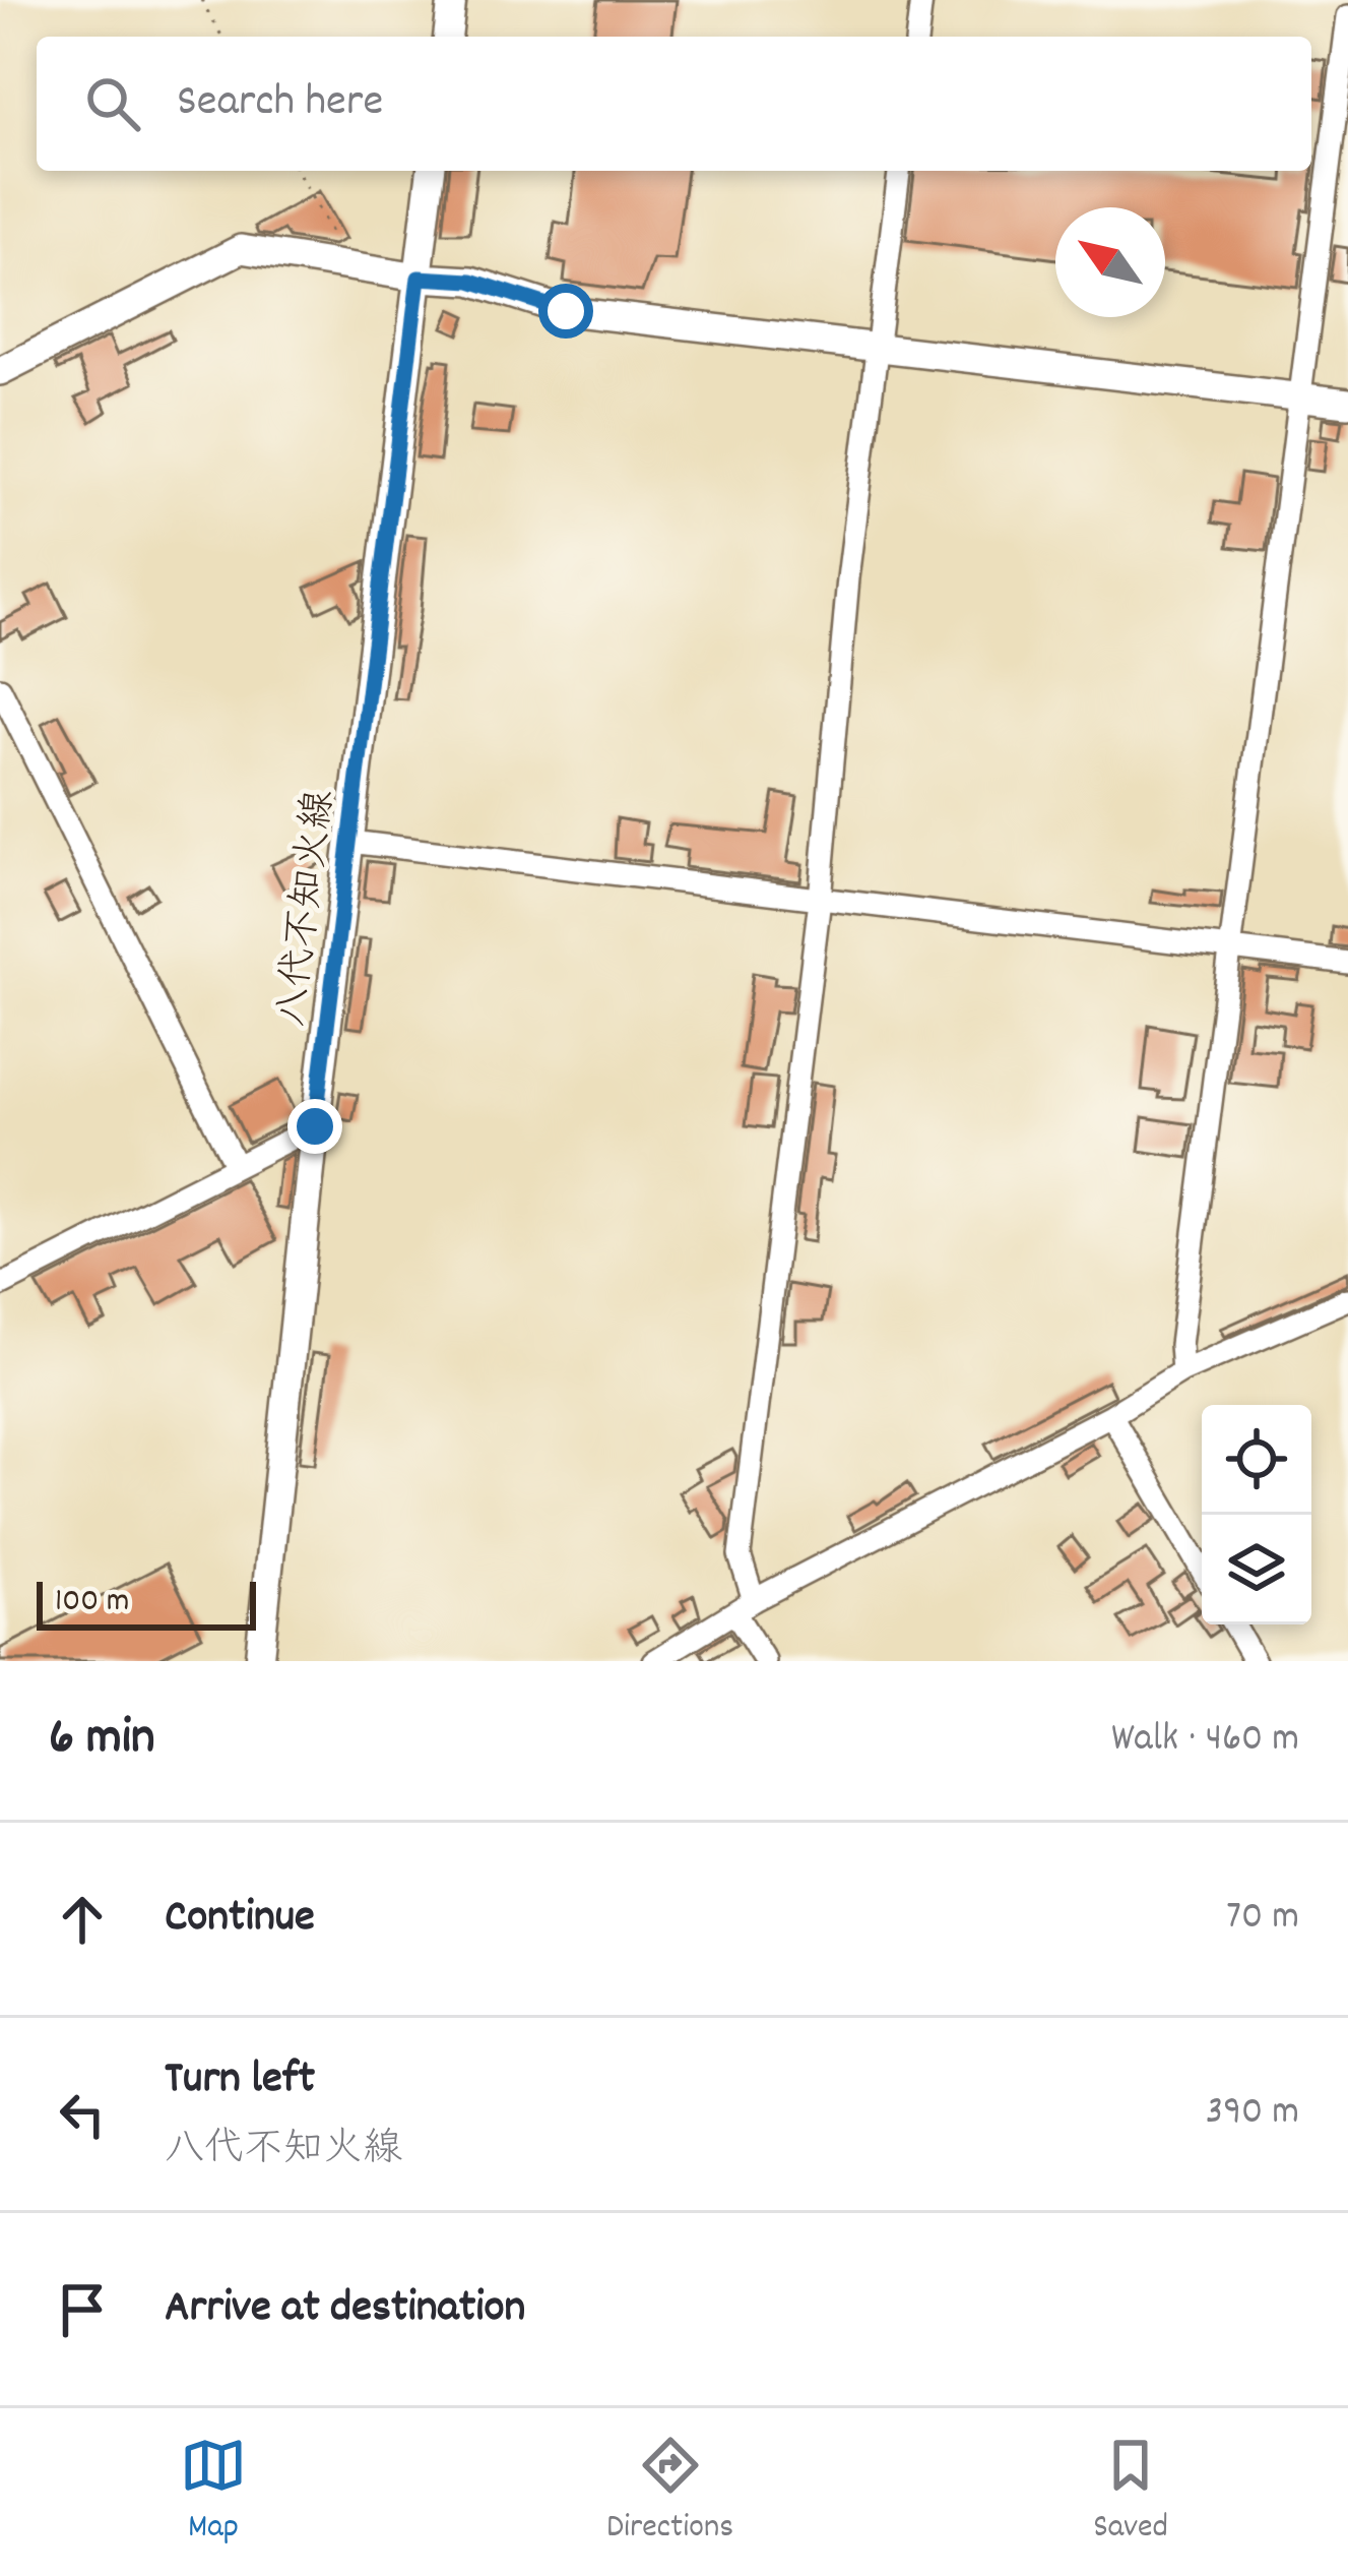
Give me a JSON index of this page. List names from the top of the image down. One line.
{"streets":{"main road":["八代不知火線"]},"scale_bar":"100 m","north":"top left","page":{"search":"Search here","scale":"100 m","heading":["6 min","Walk · 460 m"],"list":[["Continue","70 m"],["Turn left","八代不知火線","390 m"],"Arrive at destination"],"nav":["Map","Directions","Saved"]}}
